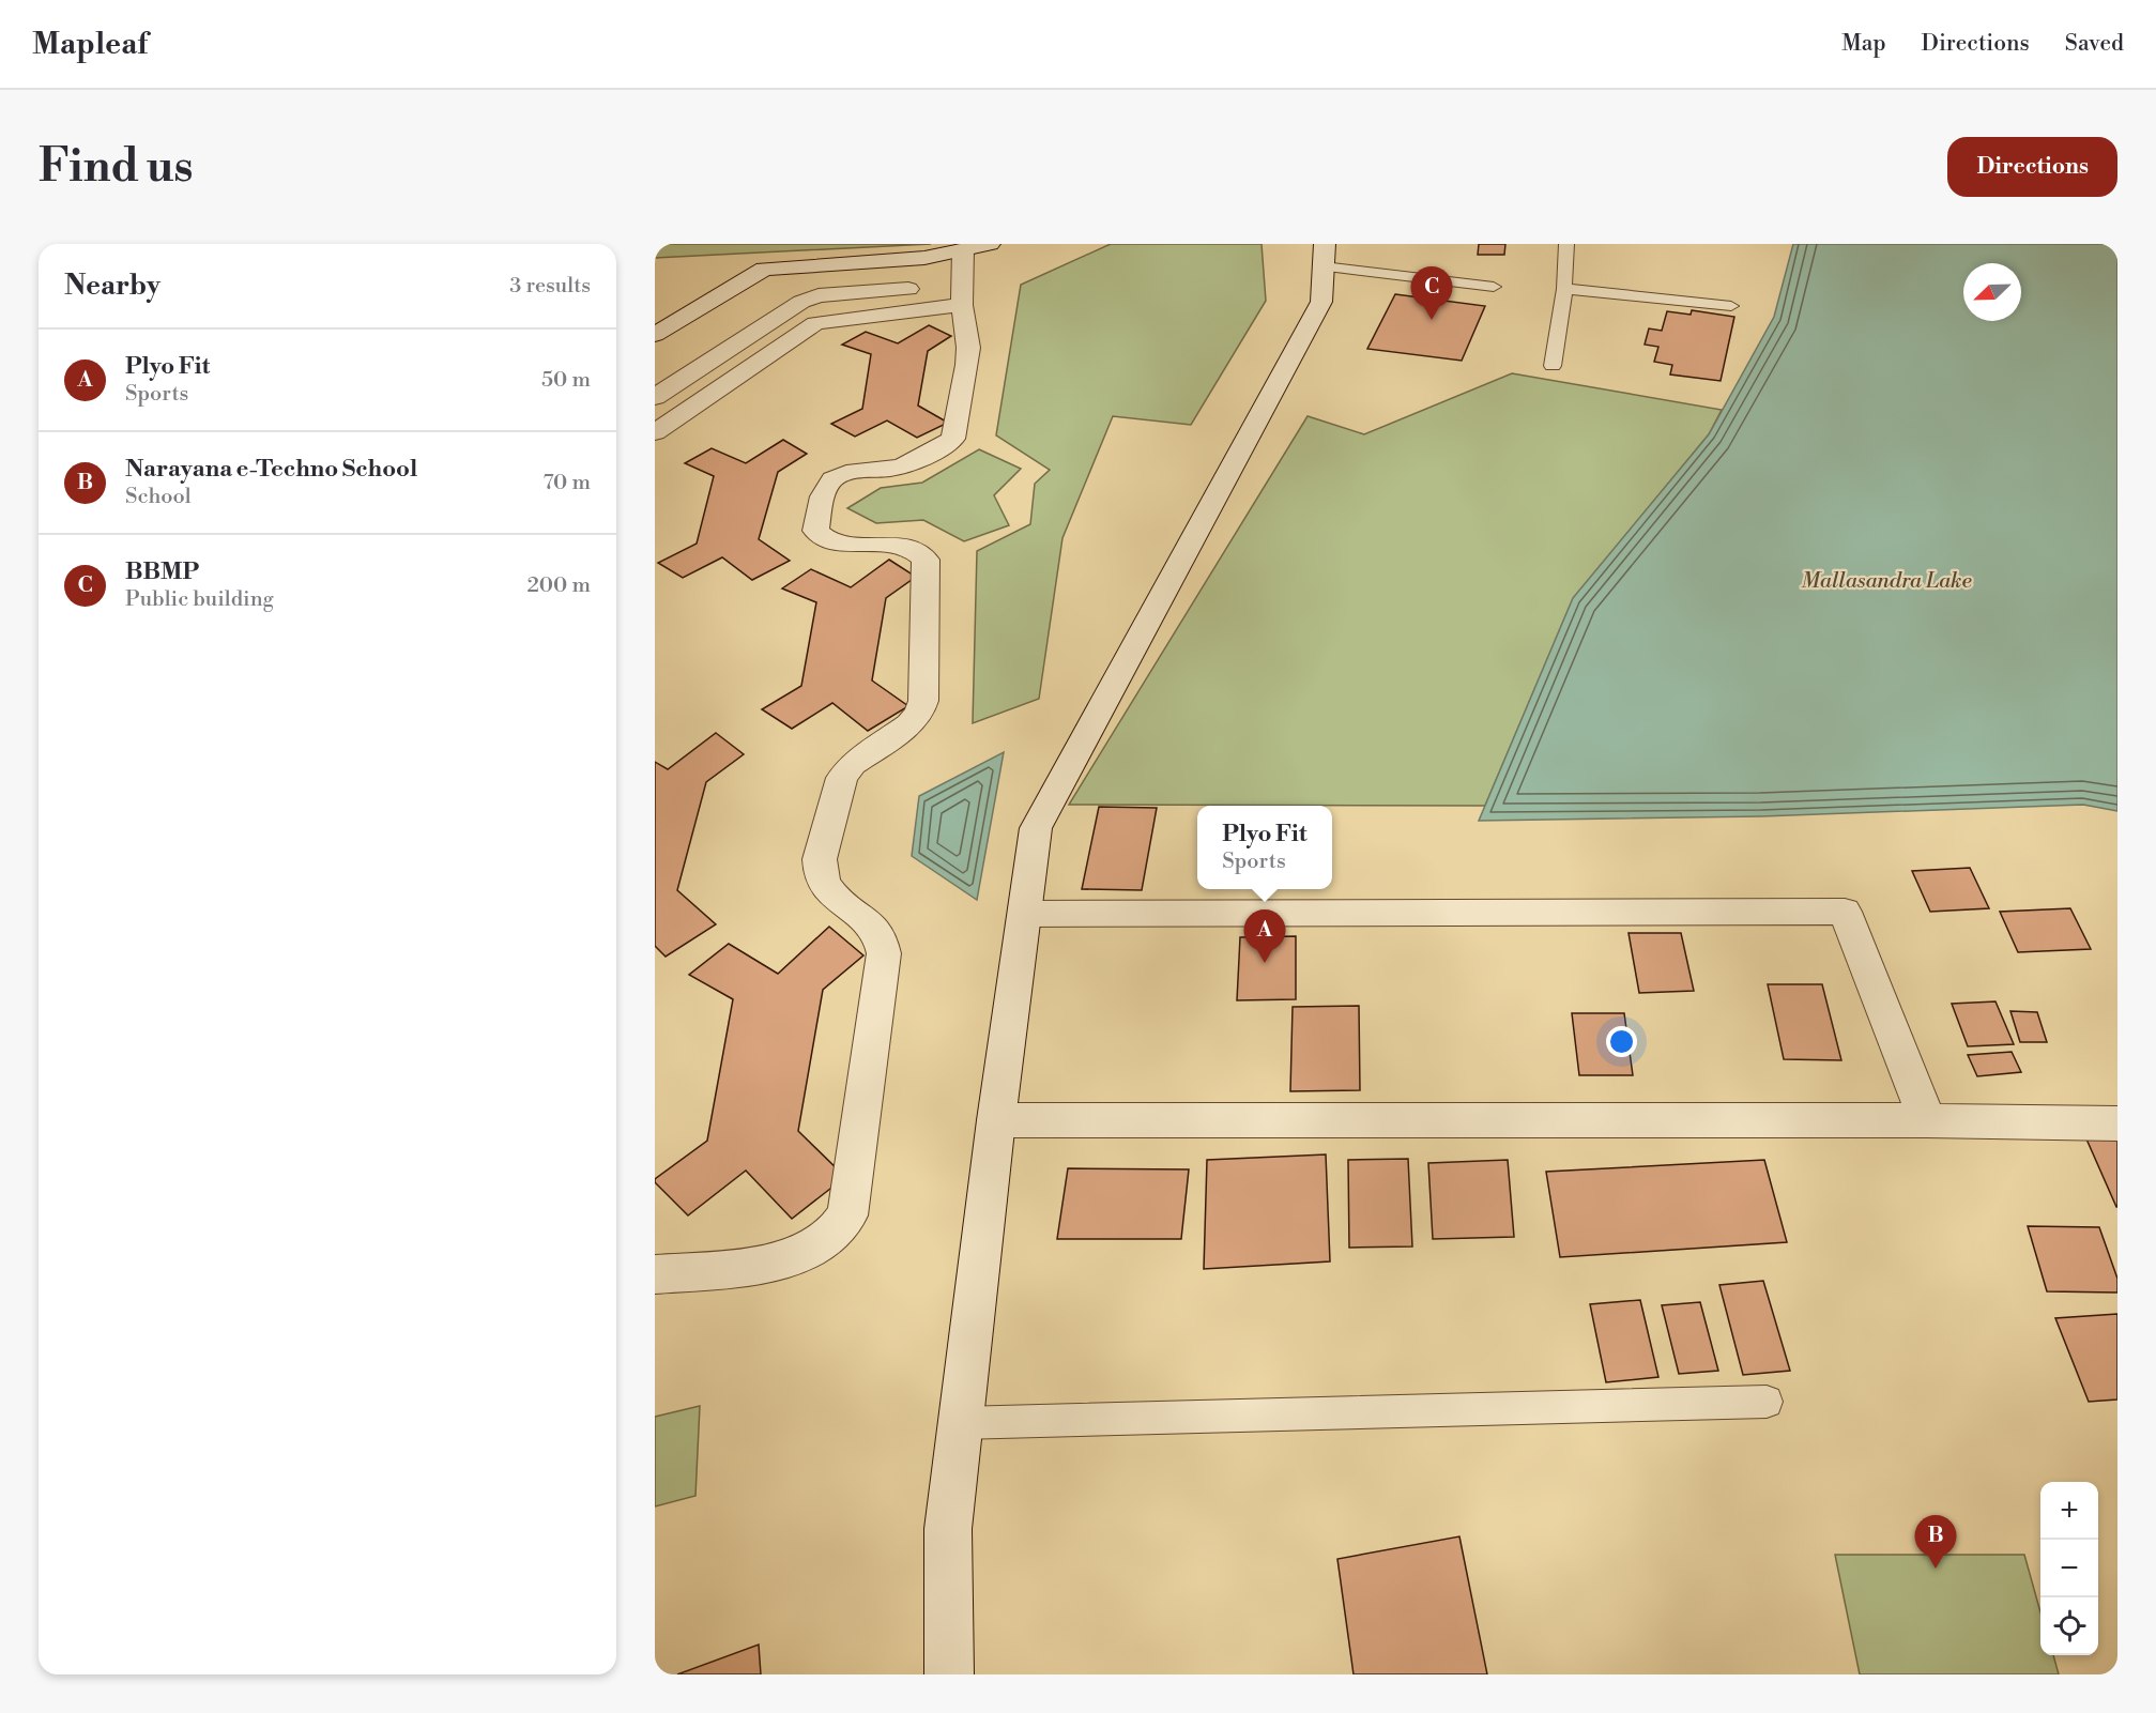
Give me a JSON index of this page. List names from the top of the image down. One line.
{"water":["Mallasandra Lake"],"north":"bottom left","page":{"header":"Mapleaf","nav":["Map","Directions","Saved"],"buttons":"Directions","title":"Find us","heading":["Nearby","3 results"],"pins":["C","A","B"],"list":[{"mark":"A","name":"Plyo Fit","note":"Sports","value":"50 m"},{"mark":"B","name":"Narayana e-Techno School","note":"School","value":"70 m"},{"mark":"C","name":"BBMP","note":"Public building","value":"200 m"}],"popup":["Plyo Fit","Sports"],"map_buttons":["+","−"]}}
